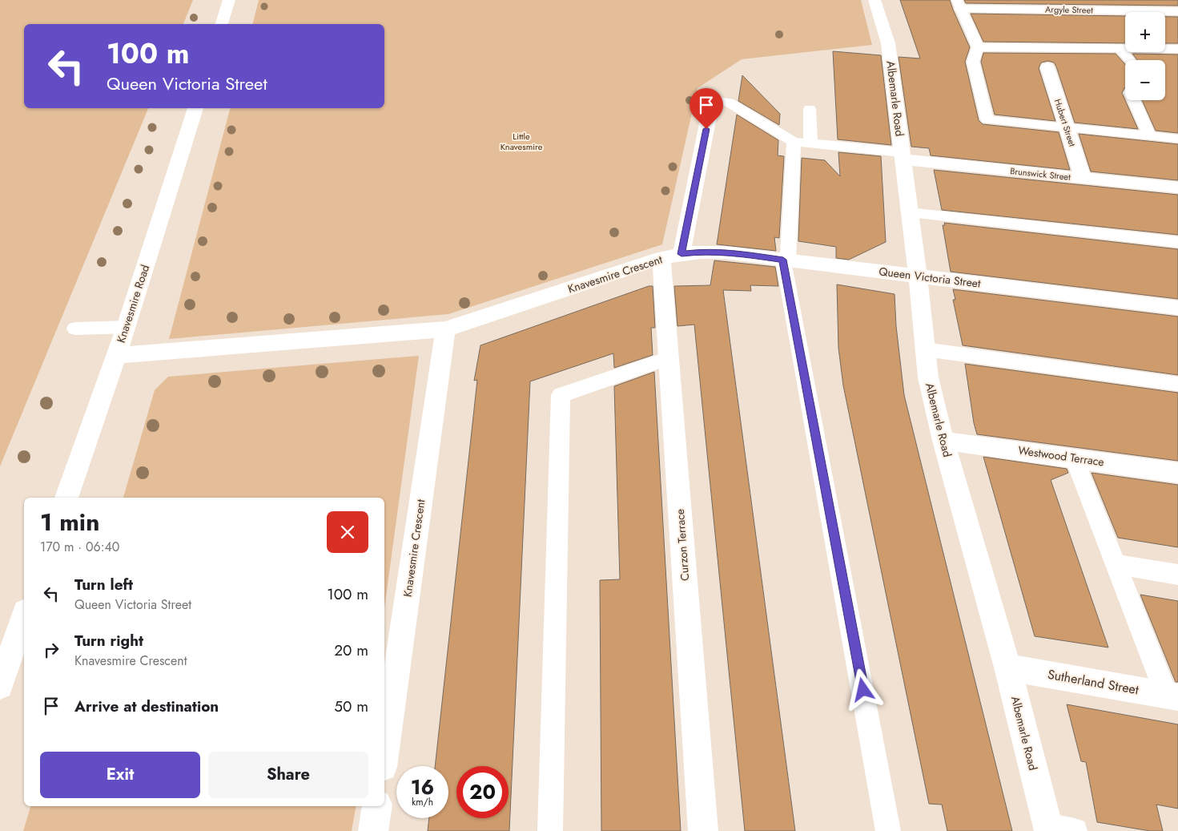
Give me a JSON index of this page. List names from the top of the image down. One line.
{"streets":{"street":["Argyle Street","Albemarle Road","Hubert Street","Brunswick Street","Knavesmire Crescent","Queen Victoria Street","Knavesmire Road","Westwood Terrace","Curzon Terrace","Sutherland Street"]},"crossings":[["Albemarle Road","Brunswick Street"],["Albemarle Road","Queen Victoria Street"],["Albemarle Road","Westwood Terrace"],["Albemarle Road","Sutherland Street"],["Hubert Street","Brunswick Street"],["Knavesmire Crescent","Queen Victoria Street"],["Knavesmire Crescent","Knavesmire Road"],["Knavesmire Crescent","Curzon Terrace"],["Queen Victoria Street","Curzon Terrace"]],"parks":["Little Knavesmire"],"page":{"map_buttons":["+","−"],"turn":["100 m","Queen Victoria Street"],"heading":["1 min","170 m · 06:40"],"list":[{"name":"Turn left","note":"Queen Victoria Street","value":"100 m"},{"name":"Turn right","note":"Knavesmire Crescent","value":"20 m"},{"name":"Arrive at destination","value":"50 m"}],"buttons":["Exit","Share"],"speed":"16 km/h","limit":"20"}}
